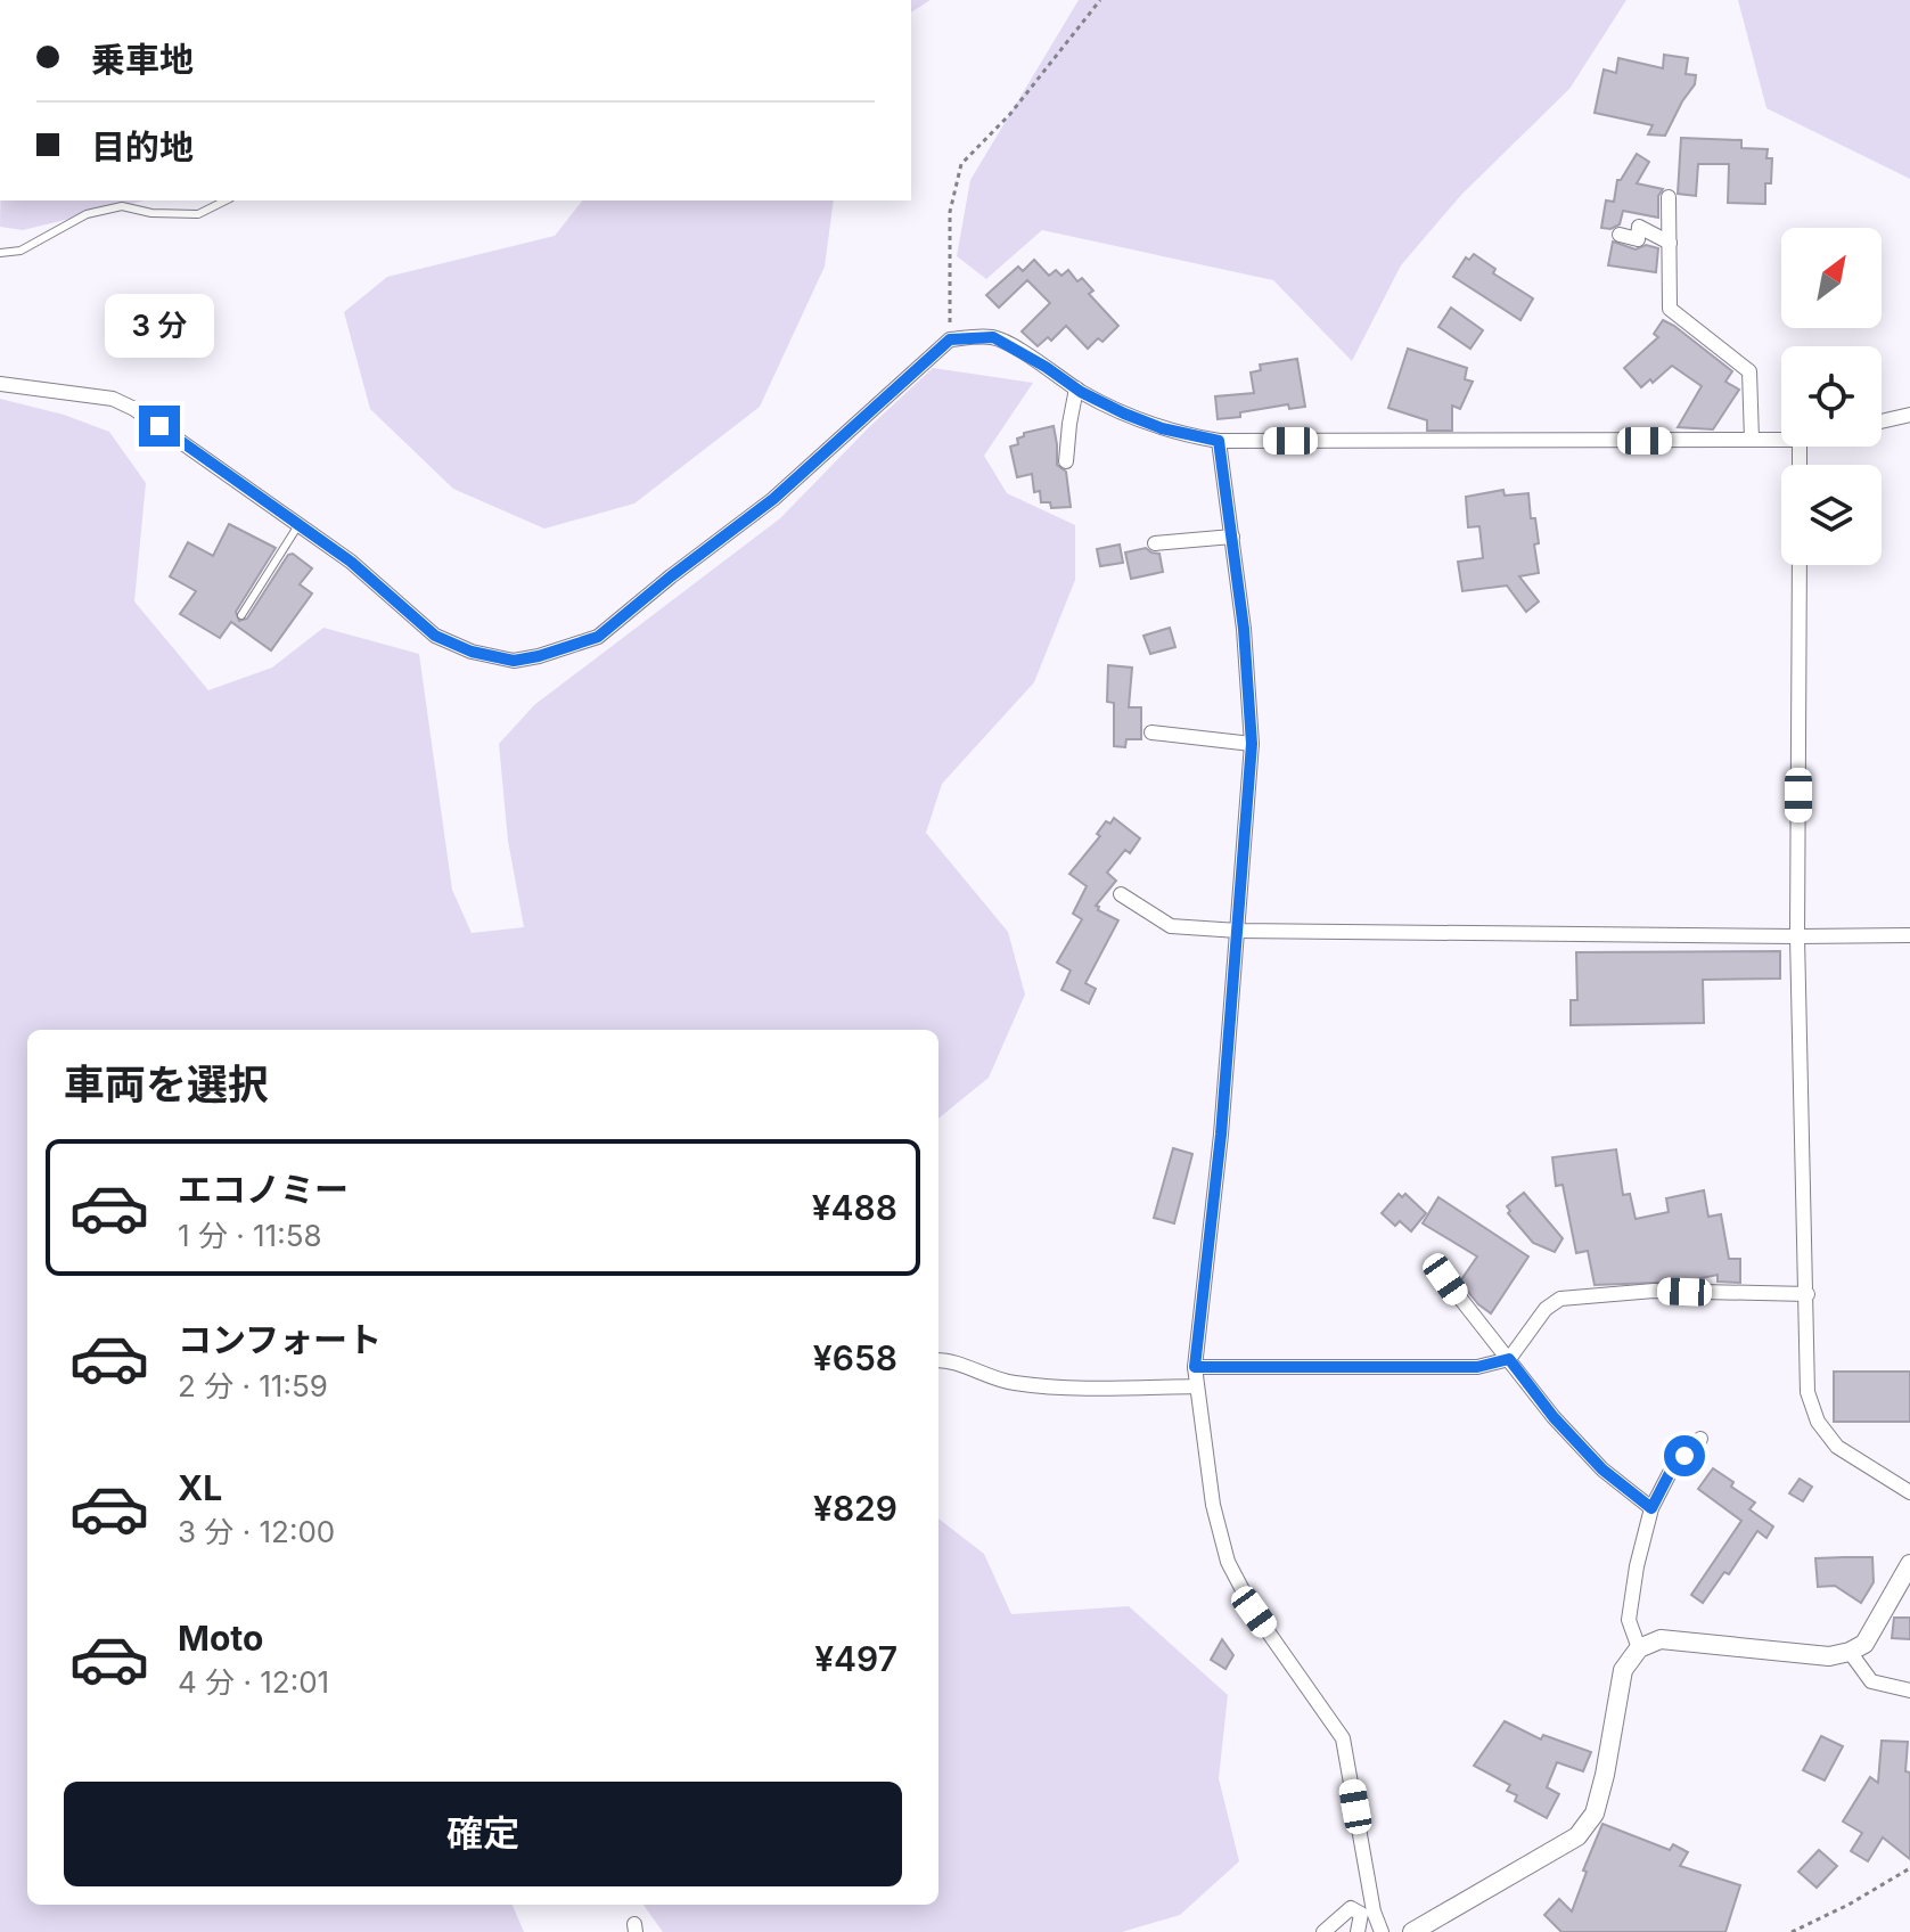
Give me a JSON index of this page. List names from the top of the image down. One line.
{"north":"top right","page":{"banner":["乗車地","目的地"],"bubble":"3 分","heading":"車両を選択","list":[{"name":"エコノミー","note":"1 分 · 11:58","value":"¥488"},{"name":"コンフォート","note":"2 分 · 11:59","value":"¥658"},{"name":"XL","note":"3 分 · 12:00","value":"¥829"},{"name":"Moto","note":"4 分 · 12:01","value":"¥497"}],"buttons":"確定"}}
